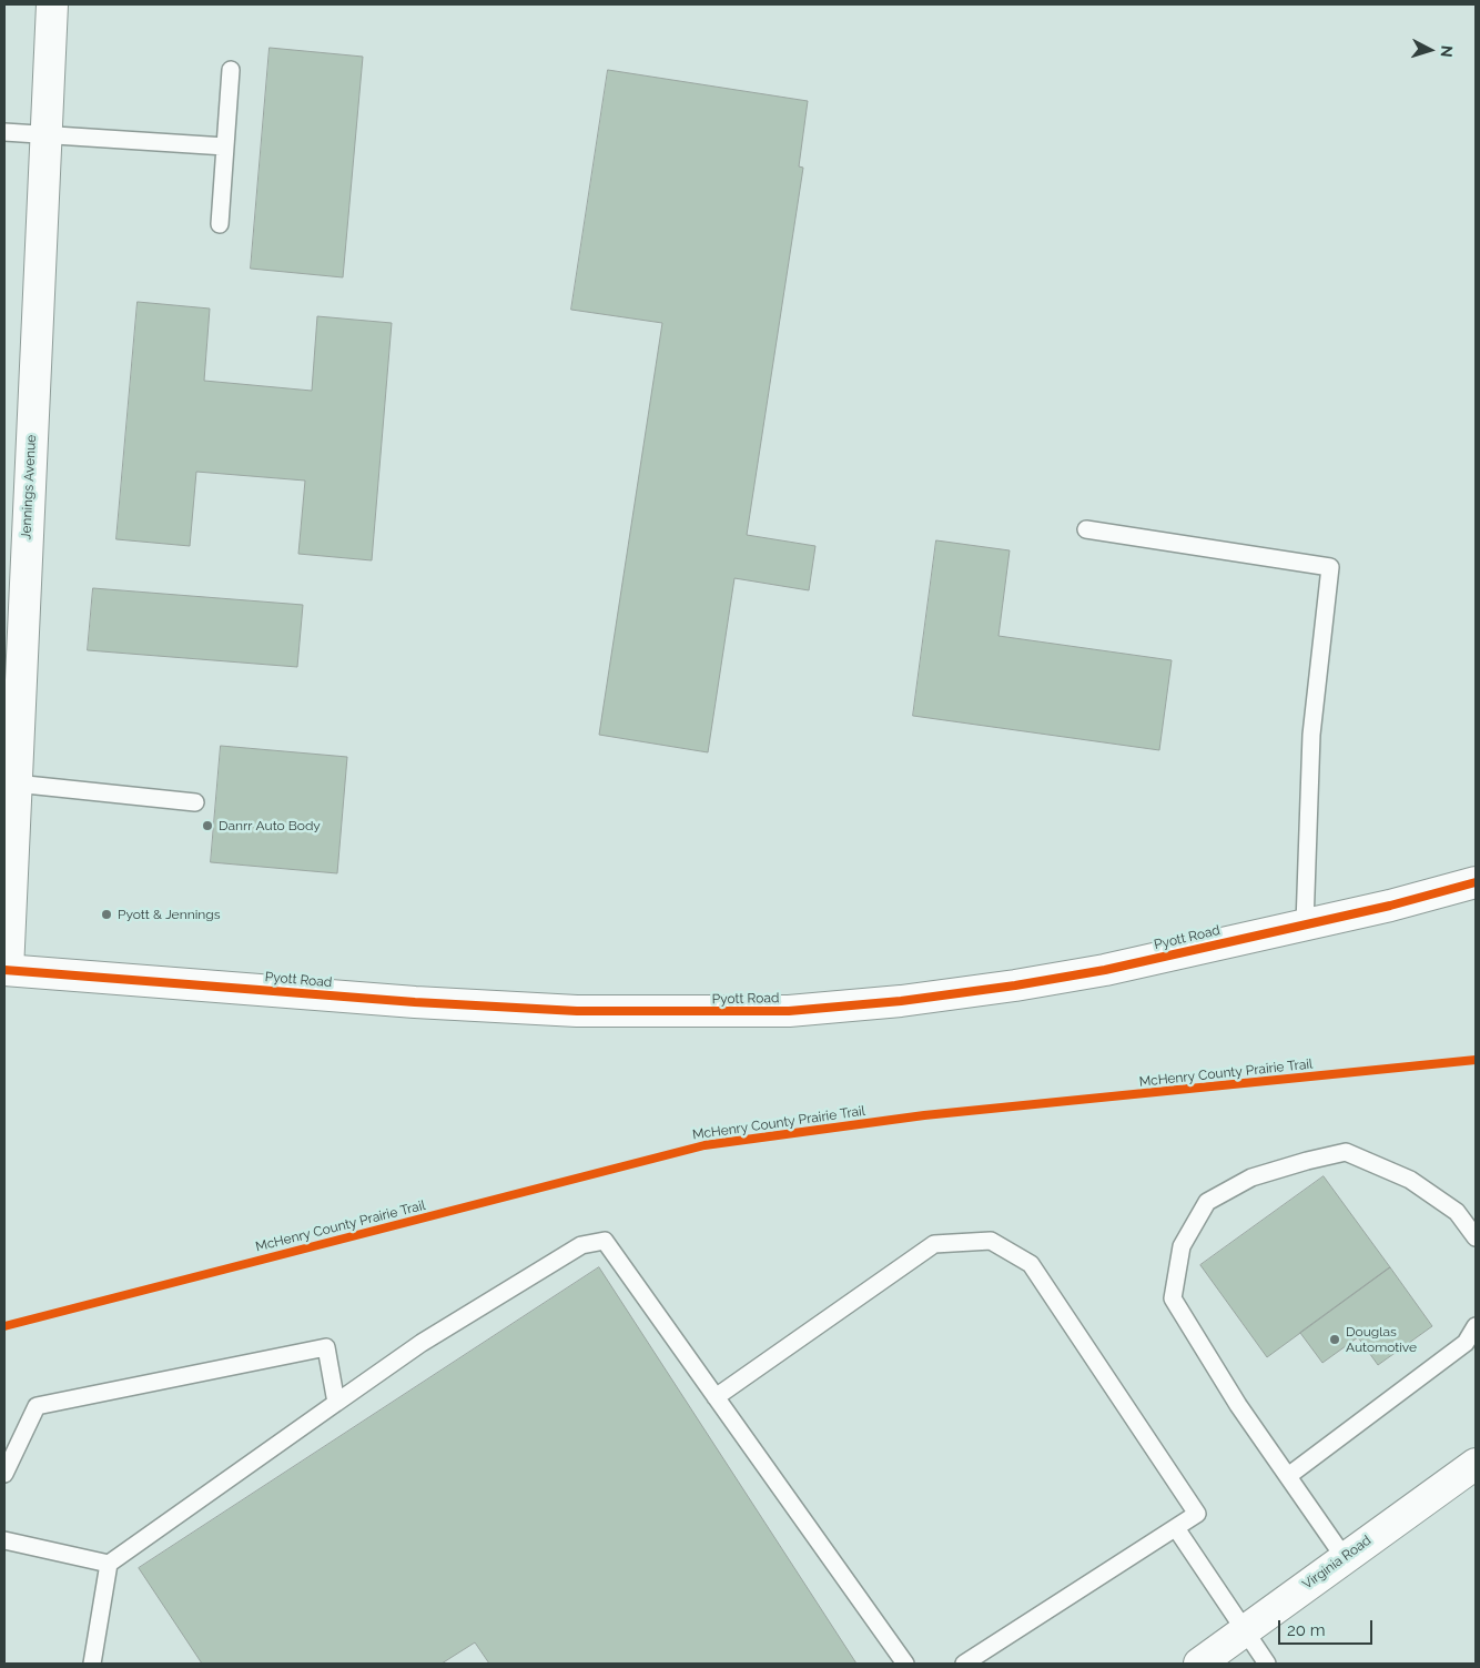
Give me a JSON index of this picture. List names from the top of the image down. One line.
{"streets":{"street":["Jennings Avenue","Pyott Road","Virginia Road"],"cycle path":["McHenry County Prairie Trail"]},"crossings":[["Jennings Avenue","Pyott Road"]],"places":["Danrr Auto Body","Pyott & Jennings","Douglas Automotive"],"scale_bar":"20 m","north":"right"}
